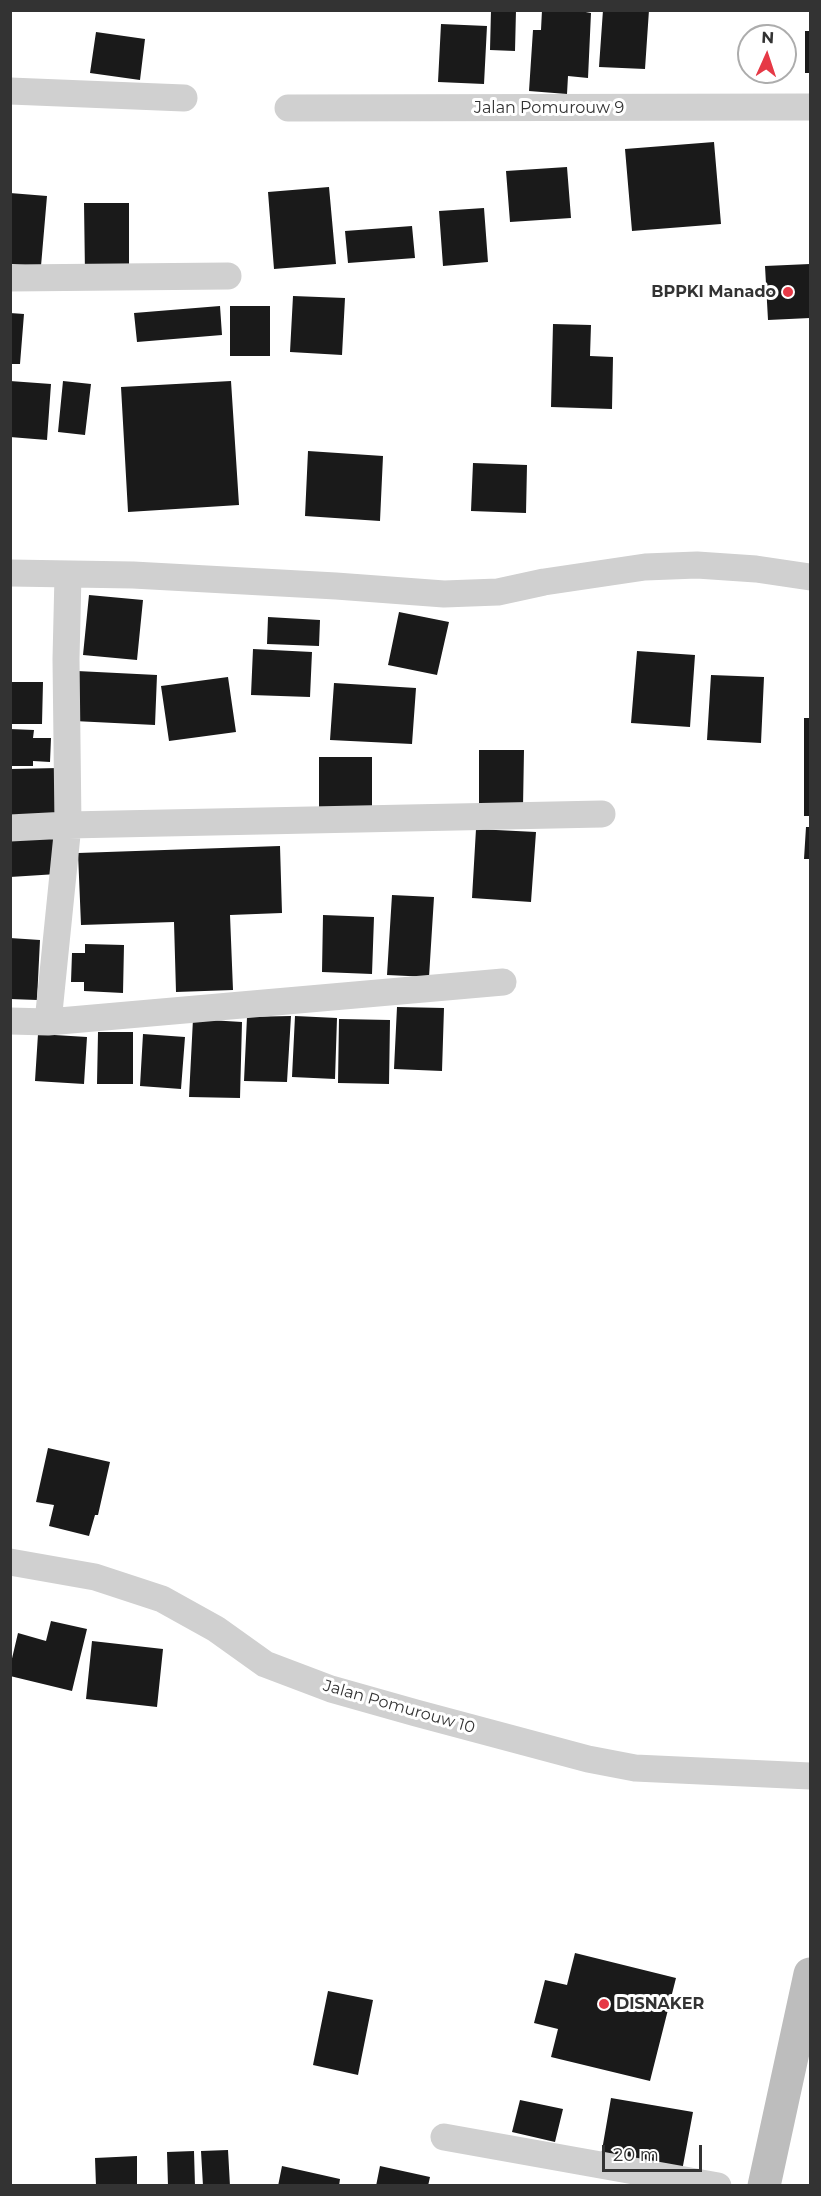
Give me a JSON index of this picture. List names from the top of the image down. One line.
{"streets":{"street":["Jalan Pomurouw 9","Jalan Pomurouw 10"]},"places":["BPPKI Manado","DISNAKER"],"scale_bar":"20 m","north":"top"}
